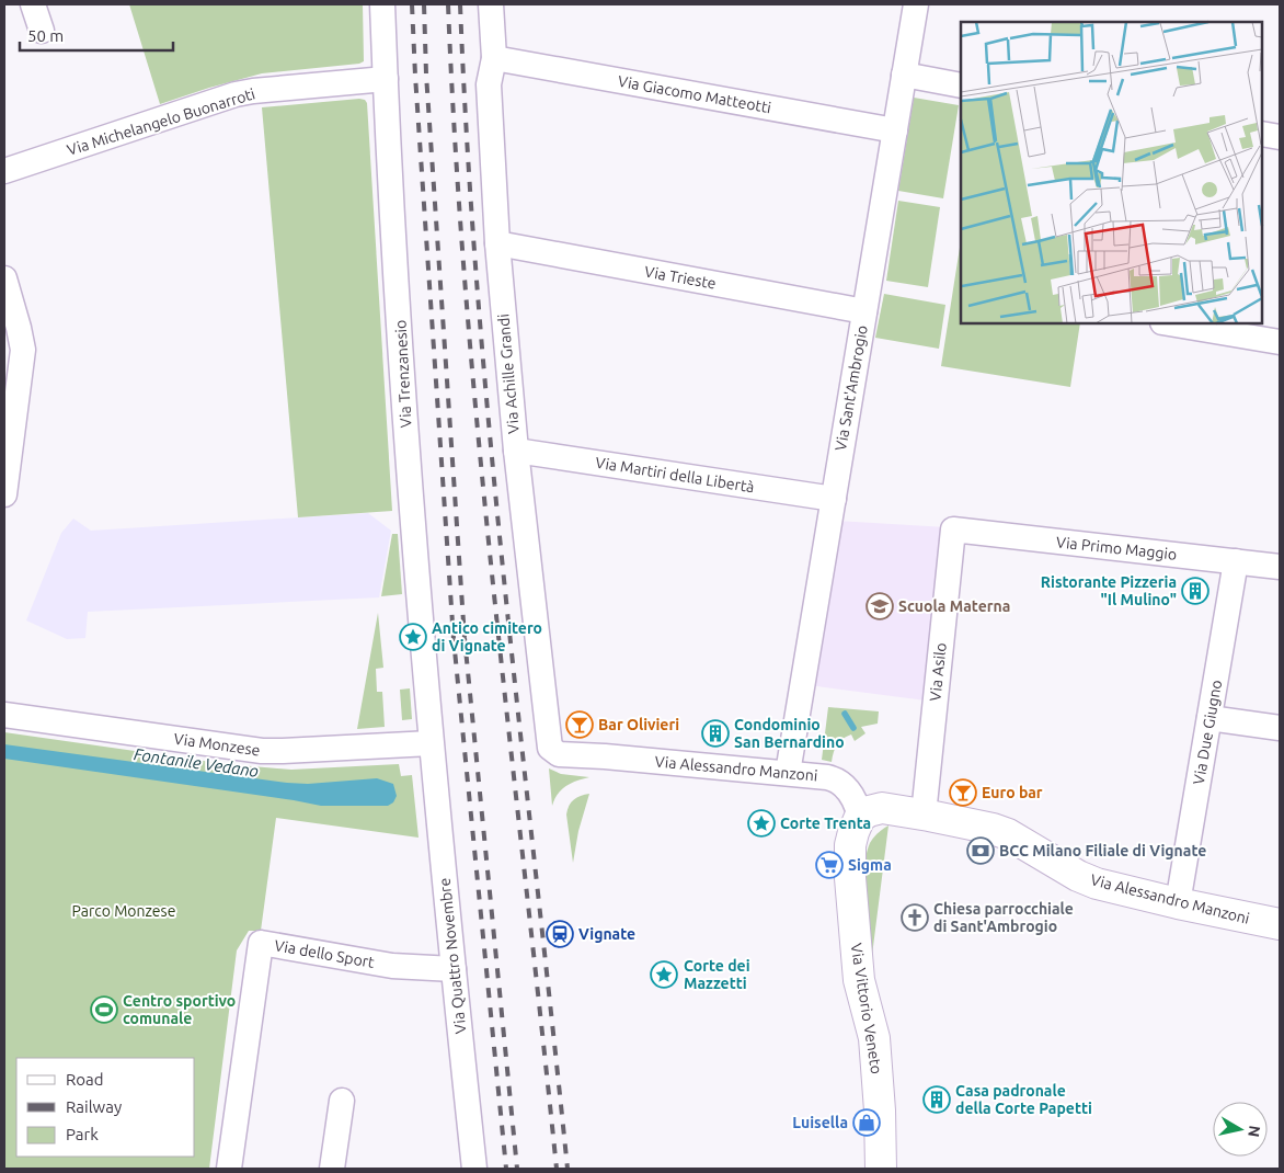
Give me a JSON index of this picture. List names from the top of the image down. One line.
{"streets":{"street":["Via Giacomo Matteotti","Via Michelangelo Buonarroti","Via Trieste","Via Trenzanesio","Via Achille Grandi","Via Sant'Ambrogio","Via Martiri della Libertà","Via Primo Maggio","Via Asilo","Via Due Giugno","Via Monzese","Via Alessandro Manzoni","Via dello Sport","Via Quattro Novembre","Via Vittorio Veneto"]},"crossings":[["Via Giacomo Matteotti","Via Achille Grandi"],["Via Giacomo Matteotti","Via Sant'Ambrogio"],["Via Michelangelo Buonarroti","Via Trenzanesio"],["Via Trieste","Via Achille Grandi"],["Via Trieste","Via Sant'Ambrogio"],["Via Trenzanesio","Via Monzese"],["Via Trenzanesio","Via Quattro Novembre"],["Via Achille Grandi","Via Martiri della Libertà"],["Via Achille Grandi","Via Alessandro Manzoni"],["Via Sant'Ambrogio","Via Martiri della Libertà"],["Via Sant'Ambrogio","Via Alessandro Manzoni"],["Via Primo Maggio","Via Asilo"],["Via Primo Maggio","Via Due Giugno"],["Via Asilo","Via Alessandro Manzoni"],["Via Due Giugno","Via Alessandro Manzoni"],["Via Monzese","Via Quattro Novembre"],["Via Alessandro Manzoni","Via Vittorio Veneto"],["Via dello Sport","Via Quattro Novembre"]],"water":["Fontanile Vedano"],"parks":["Parco Monzese"],"places":{"building":["Ristorante Pizzeria \"Il Mulino\"","Condominio San Bernardino","Casa padronale della Corte Papetti"],"school or university":["Scuola Materna"],"place":["Antico cimitero di Vignate","Corte Trenta","Corte dei Mazzetti"],"bar":["Bar Olivieri","Euro bar"],"bank":["BCC Milano Filiale di Vignate"],"supermarket":["Sigma"],"church":["Chiesa parrocchiale di Sant'Ambrogio"],"station":["Vignate"],"sports":["Centro sportivo comunale"],"shop":["Luisella"]},"legend":["Road","Railway","Park"],"scale_bar":"50 m","north":"right"}
